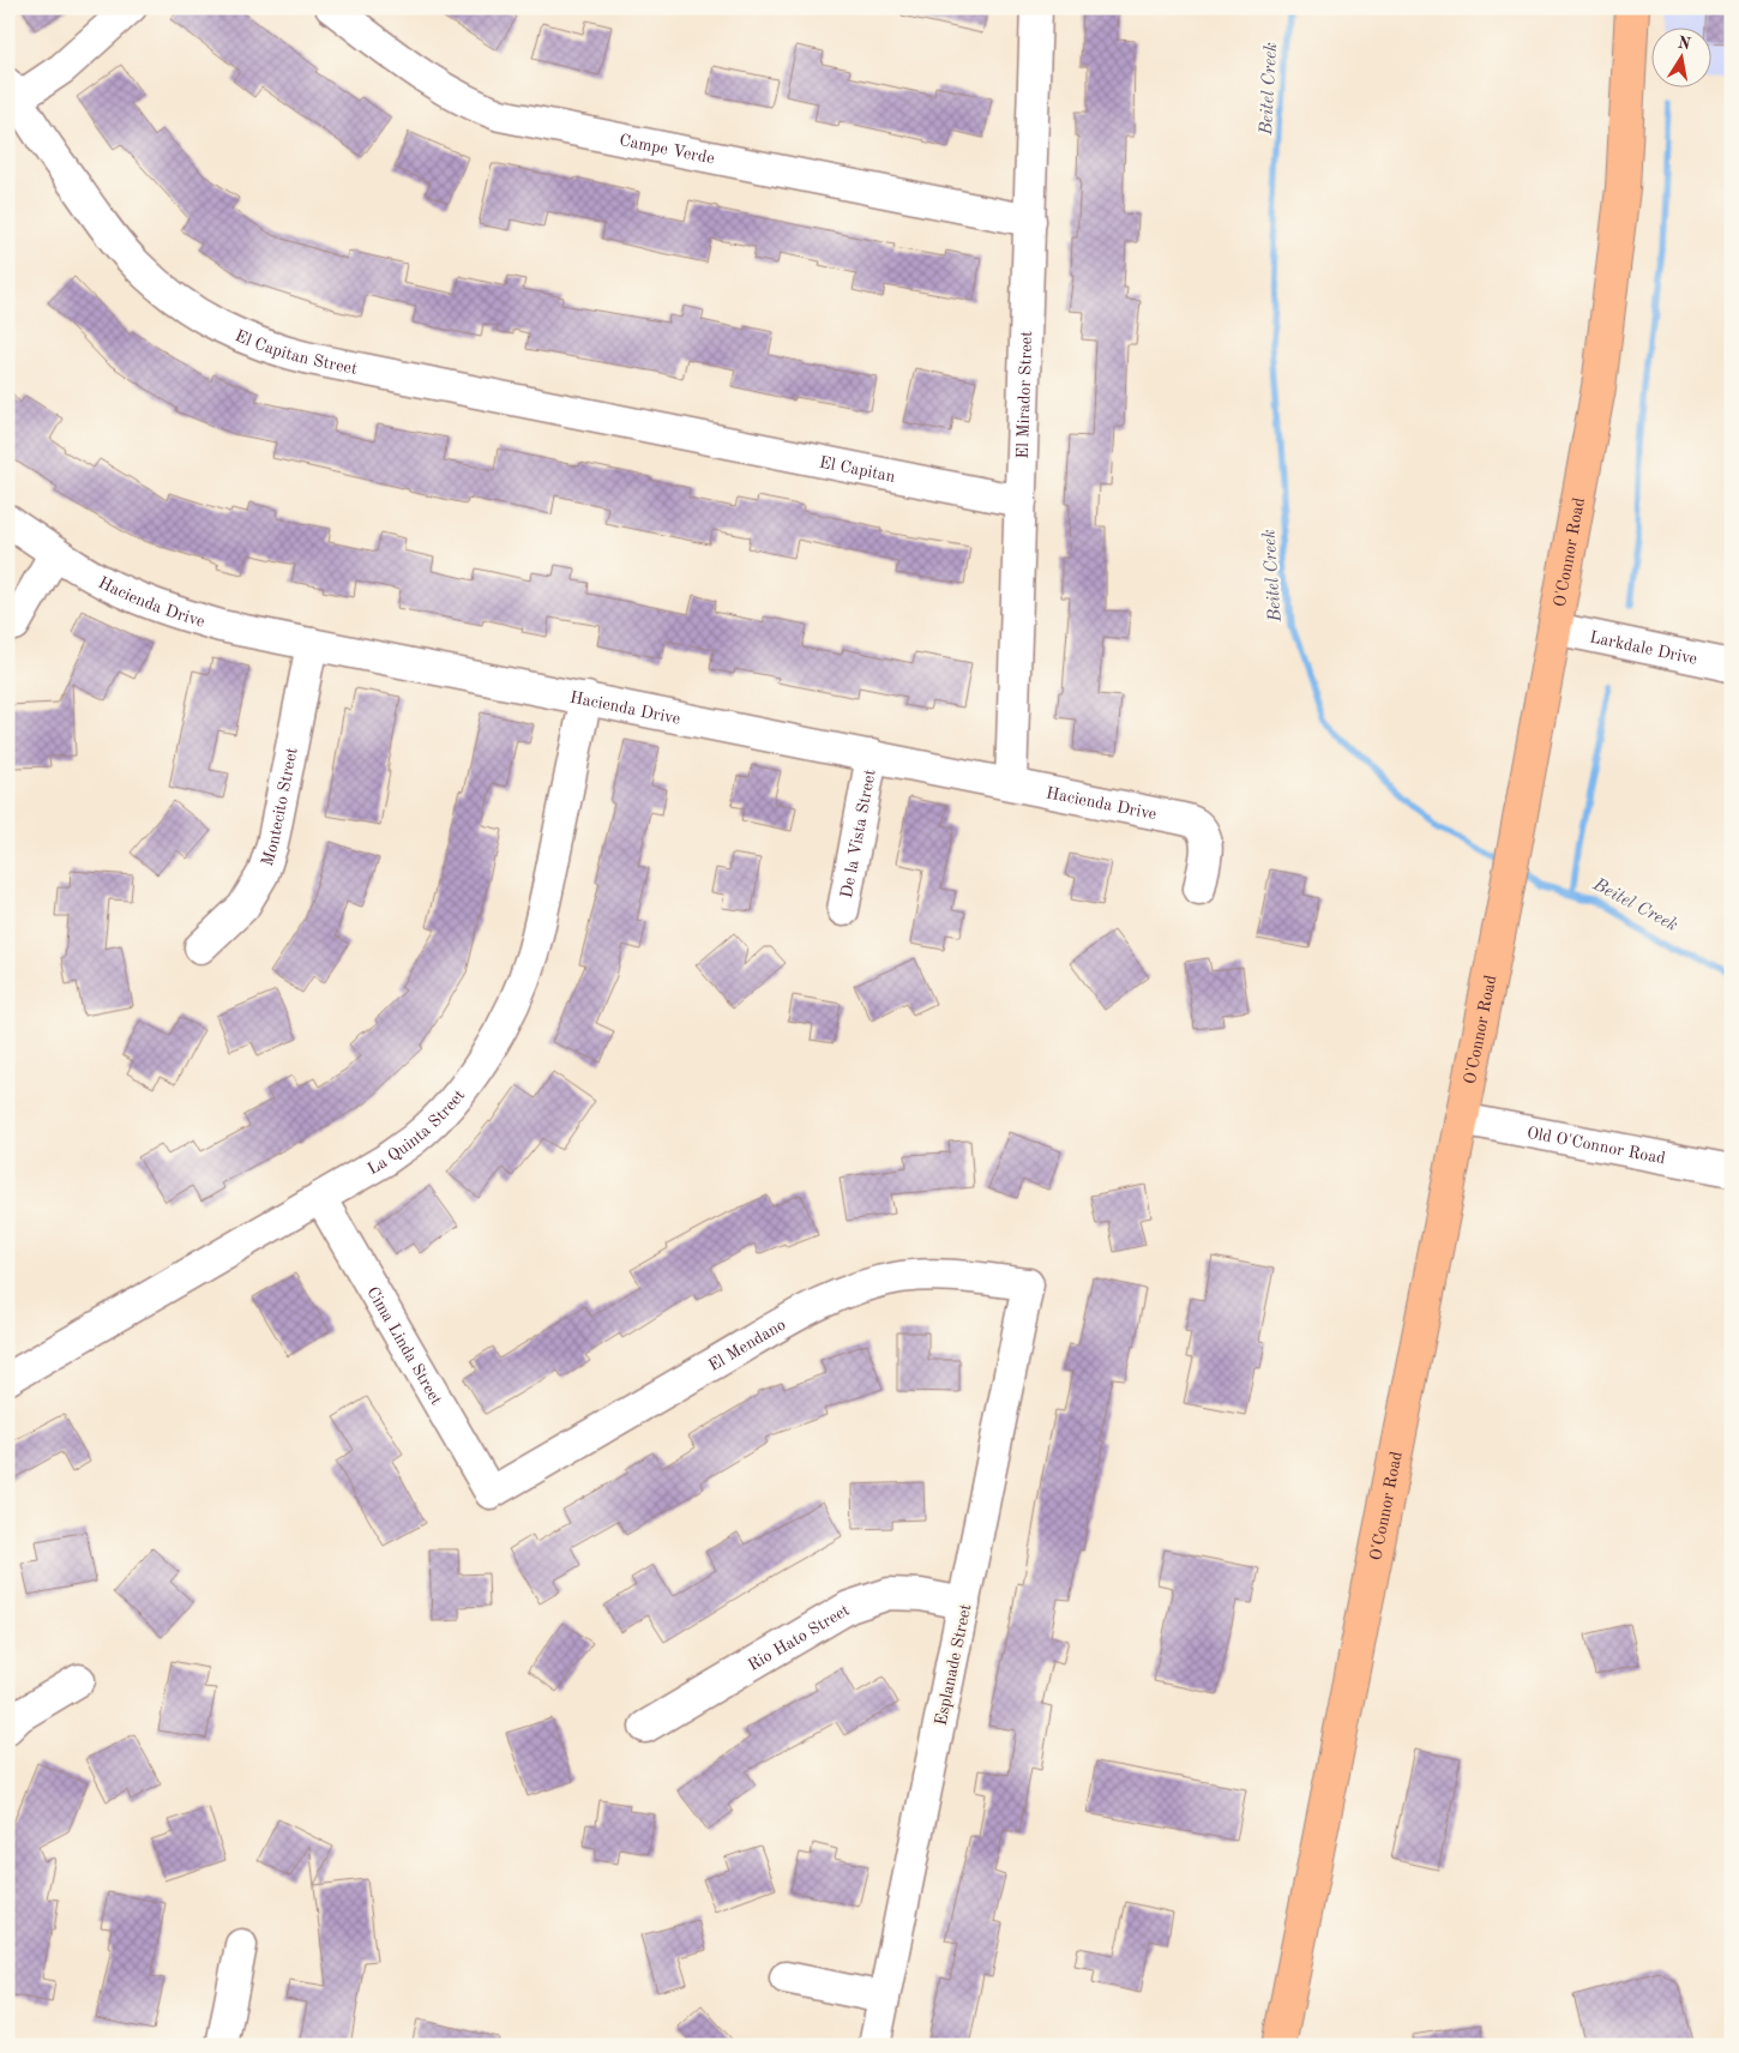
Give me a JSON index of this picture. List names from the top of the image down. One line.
{"streets":{"main road":["O'Connor Road"],"street":["Campe Verde","El Capitan Street","El Mirador Street","El Capitan","Hacienda Drive","Larkdale Drive","Montecito Street","De la Vista Street","La Quinta Street","Old O'Connor Road","El Mendano","Cima Linda Street","Rio Hato Street","Esplanade Street"]},"crossings":[["Campe Verde","El Mirador Street"],["El Capitan Street","El Capitan"],["El Mirador Street","El Capitan"],["El Mirador Street","Hacienda Drive"],["O'Connor Road","Larkdale Drive"],["O'Connor Road","Old O'Connor Road"],["Hacienda Drive","Montecito Street"],["Hacienda Drive","De la Vista Street"],["Hacienda Drive","La Quinta Street"],["La Quinta Street","Cima Linda Street"],["El Mendano","Cima Linda Street"],["El Mendano","Esplanade Street"],["Rio Hato Street","Esplanade Street"]],"water":["Beitel Creek"],"north":"top"}
